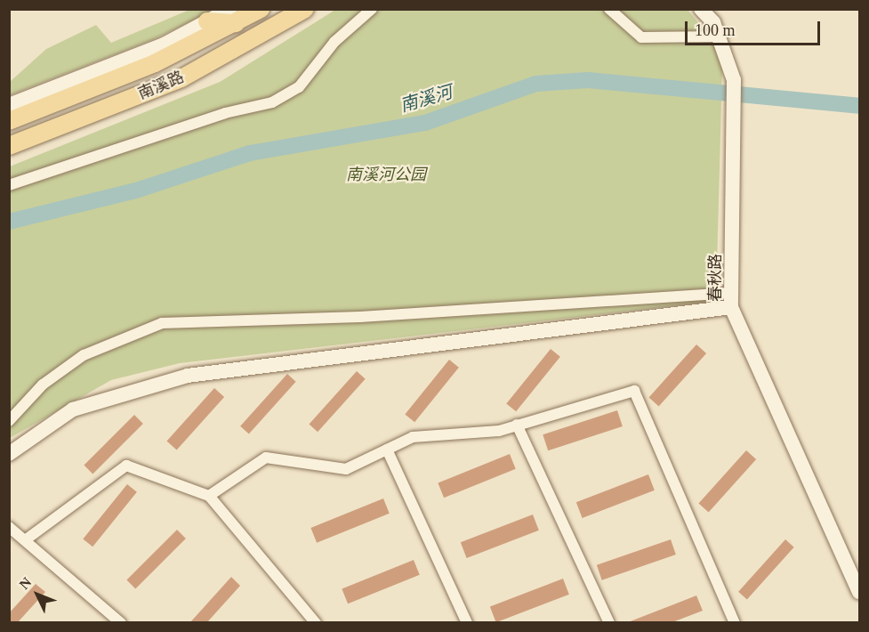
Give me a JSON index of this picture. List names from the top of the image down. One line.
{"streets":{"main road":["南溪路"],"street":["春秋路"]},"water":["南溪河"],"parks":["南溪河公园"],"scale_bar":"100 m","north":"top left"}
